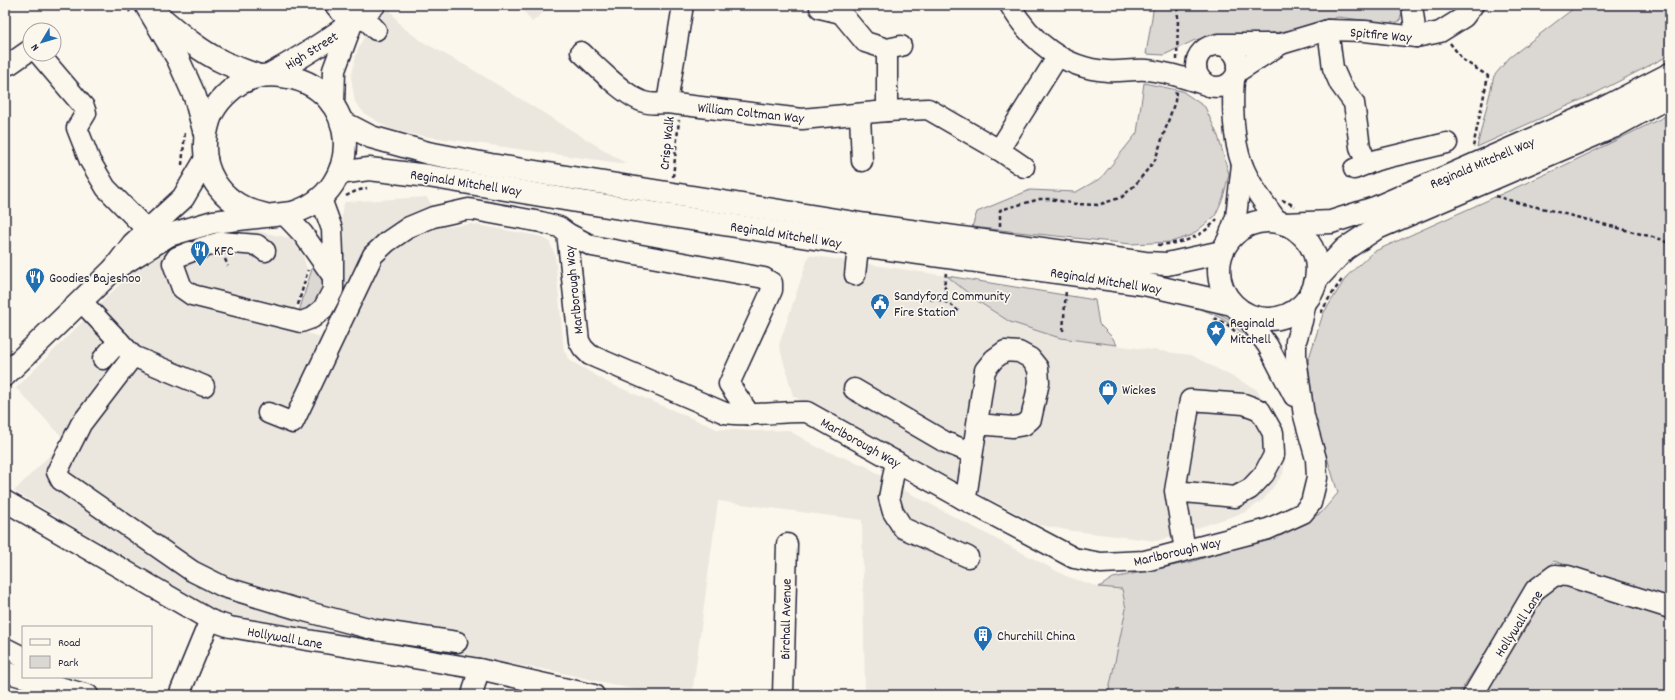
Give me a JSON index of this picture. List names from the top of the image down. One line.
{"streets":{"main road":["High Street","Reginald Mitchell Way"],"street":["Spitfire Way","William Coltman Way","Marlborough Way","Birchall Avenue","Hollywall Lane"],"path":["Crisp Walk"]},"crossings":[["High Street","Reginald Mitchell Way"],["William Coltman Way","Crisp Walk"],["Reginald Mitchell Way","Marlborough Way"]],"places":{"restaurant":["KFC","Goodies Bajeshoo"],"public building":["Sandyford Community Fire Station"],"place":["Reginald Mitchell"],"shop":["Wickes"],"building":["Churchill China"]},"legend":["Road","Park"],"north":"bottom left"}
